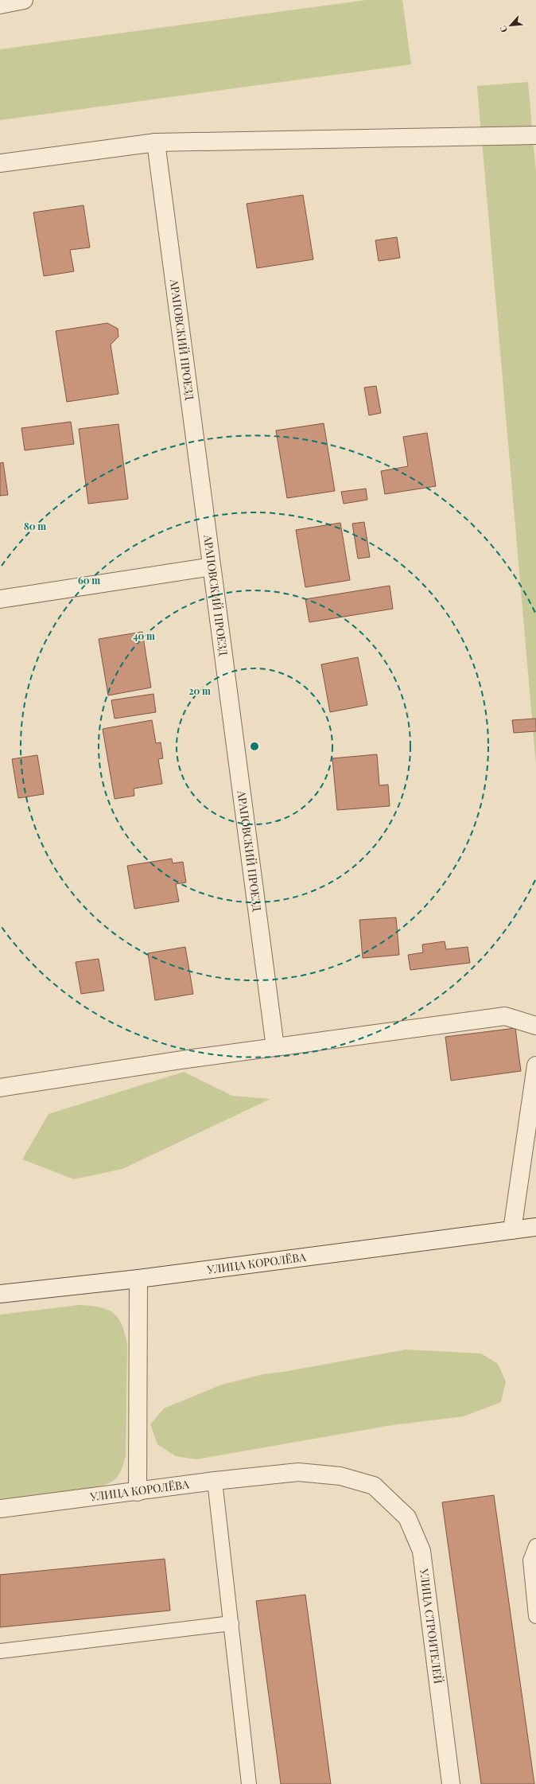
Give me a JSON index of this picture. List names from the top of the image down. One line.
{"streets":{"street":["АРАПОВСКИЙ ПРОЕЗД","УЛИЦА КОРОЛЁВА","УЛИЦА СТРОИТЕЛЕЙ"]},"crossings":[["УЛИЦА КОРОЛЁВА","УЛИЦА СТРОИТЕЛЕЙ"]],"north":"bottom left","rings":["80 m","60 m","40 m","20 m"]}
